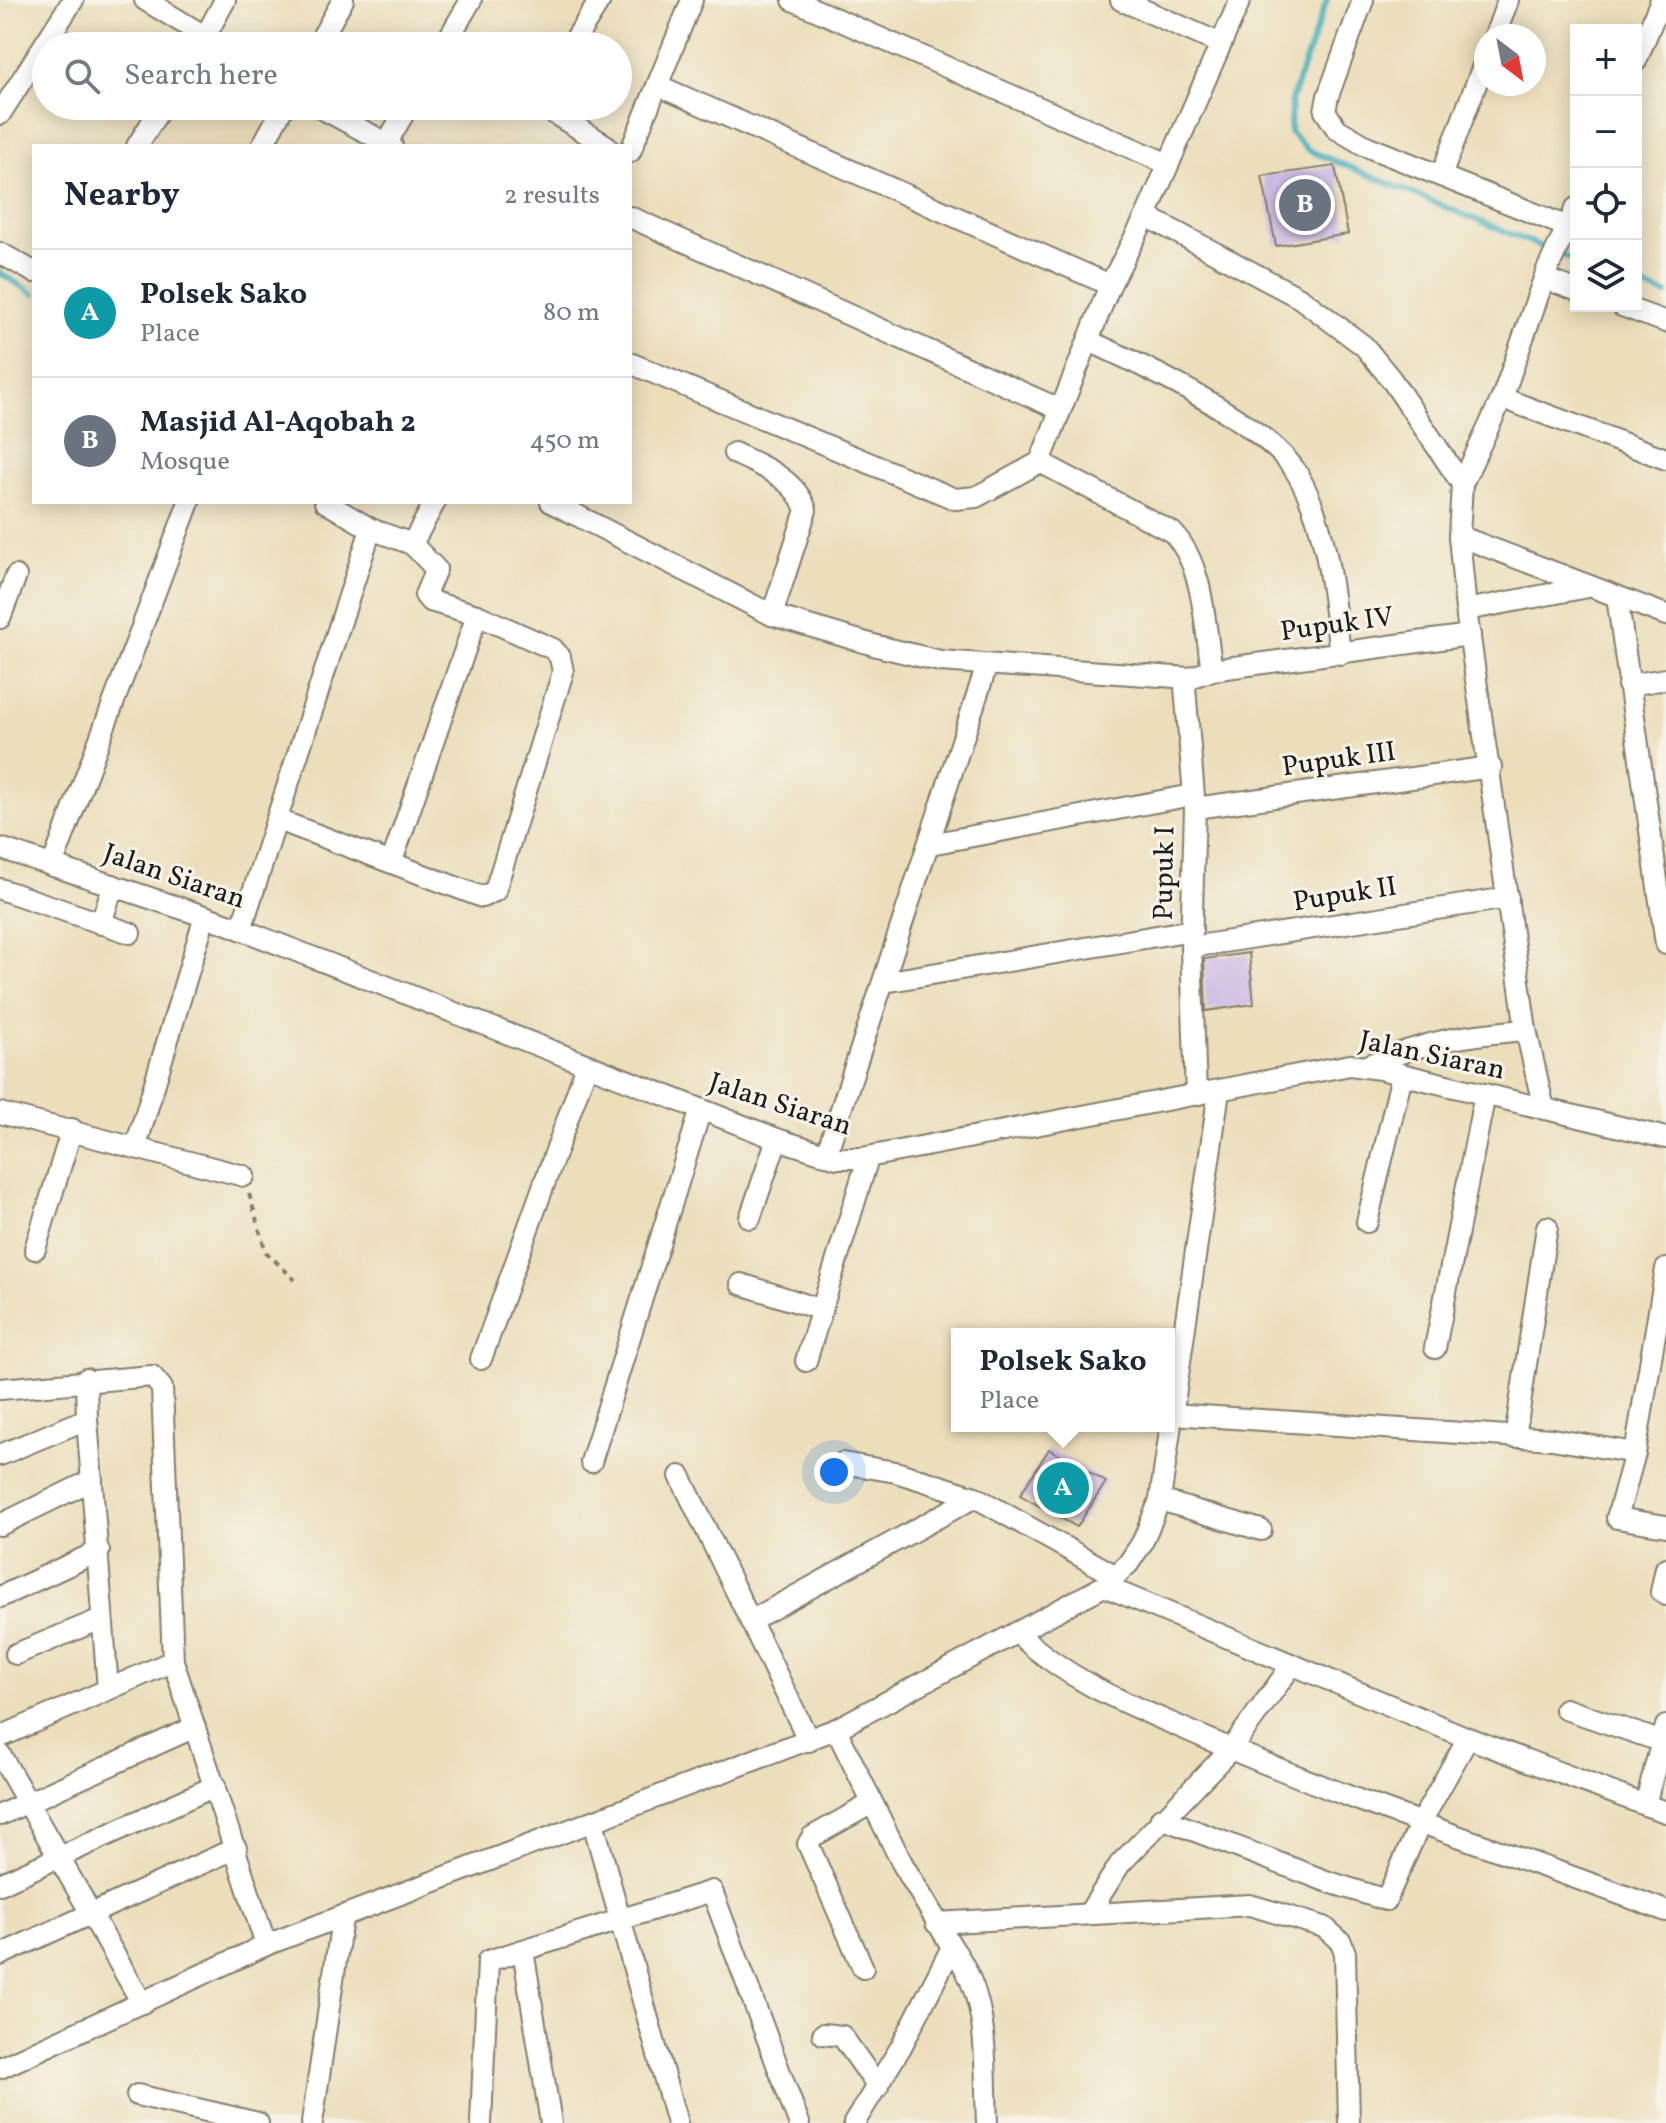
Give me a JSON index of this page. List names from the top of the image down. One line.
{"streets":{"street":["Pupuk IV","Pupuk III","Pupuk I","Jalan Siaran","Pupuk II"]},"crossings":[["Pupuk III","Pupuk I"],["Pupuk I","Jalan Siaran"],["Pupuk I","Pupuk II"]],"north":"bottom right","page":{"map_buttons":["+","−"],"search":"Search here","heading":["Nearby","2 results"],"pins":["B","A"],"list":[{"mark":"A","name":"Polsek Sako","note":"Place","value":"80 m"},{"mark":"B","name":"Masjid Al-Aqobah 2","note":"Mosque","value":"450 m"}],"popup":["Polsek Sako","Place"]}}
